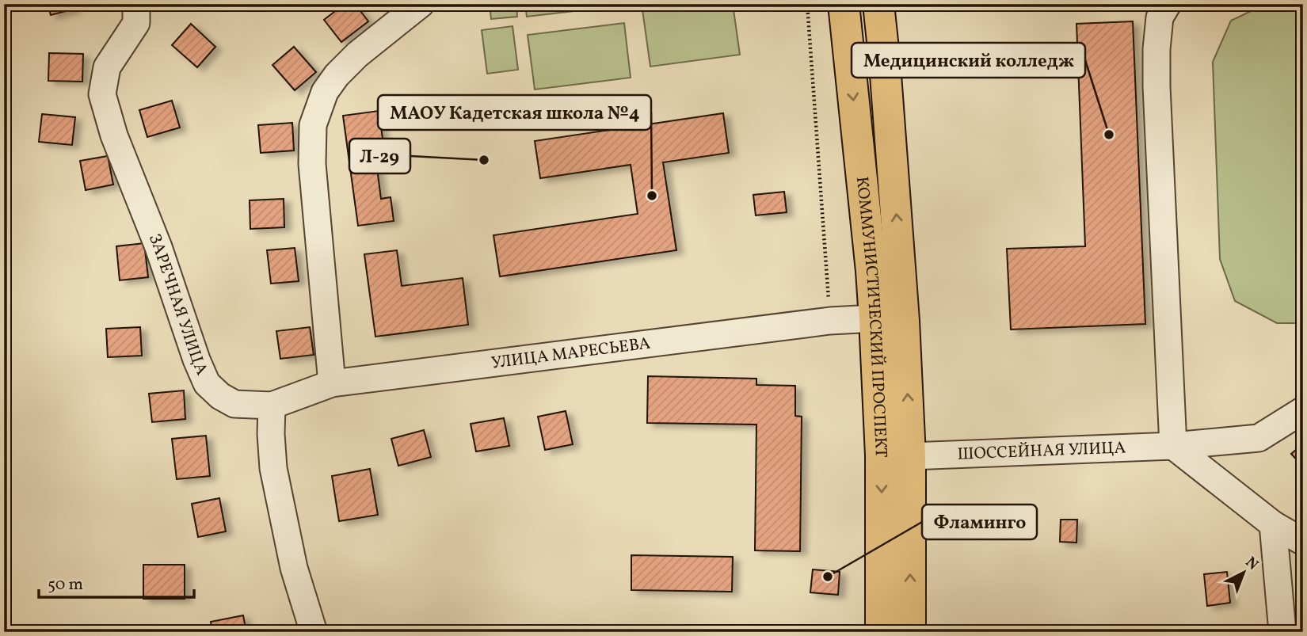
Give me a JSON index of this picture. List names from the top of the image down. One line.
{"streets":{"main road":["КОММУНИСТИЧЕСКИЙ ПРОСПЕКТ"],"street":["ЗАРЕЧНАЯ УЛИЦА","УЛИЦА МАРЕСЬЕВА","ШОССЕЙНАЯ УЛИЦА"]},"crossings":[["ЗАРЕЧНАЯ УЛИЦА","УЛИЦА МАРЕСЬЕВА"],["КОММУНИСТИЧЕСКИЙ ПРОСПЕКТ","УЛИЦА МАРЕСЬЕВА"],["КОММУНИСТИЧЕСКИЙ ПРОСПЕКТ","ШОССЕЙНАЯ УЛИЦА"]],"places":["Медицинский колледж","Л-29","МАОУ Кадетская школа №4","Фламинго"],"scale_bar":"50 m","north":"top right"}
